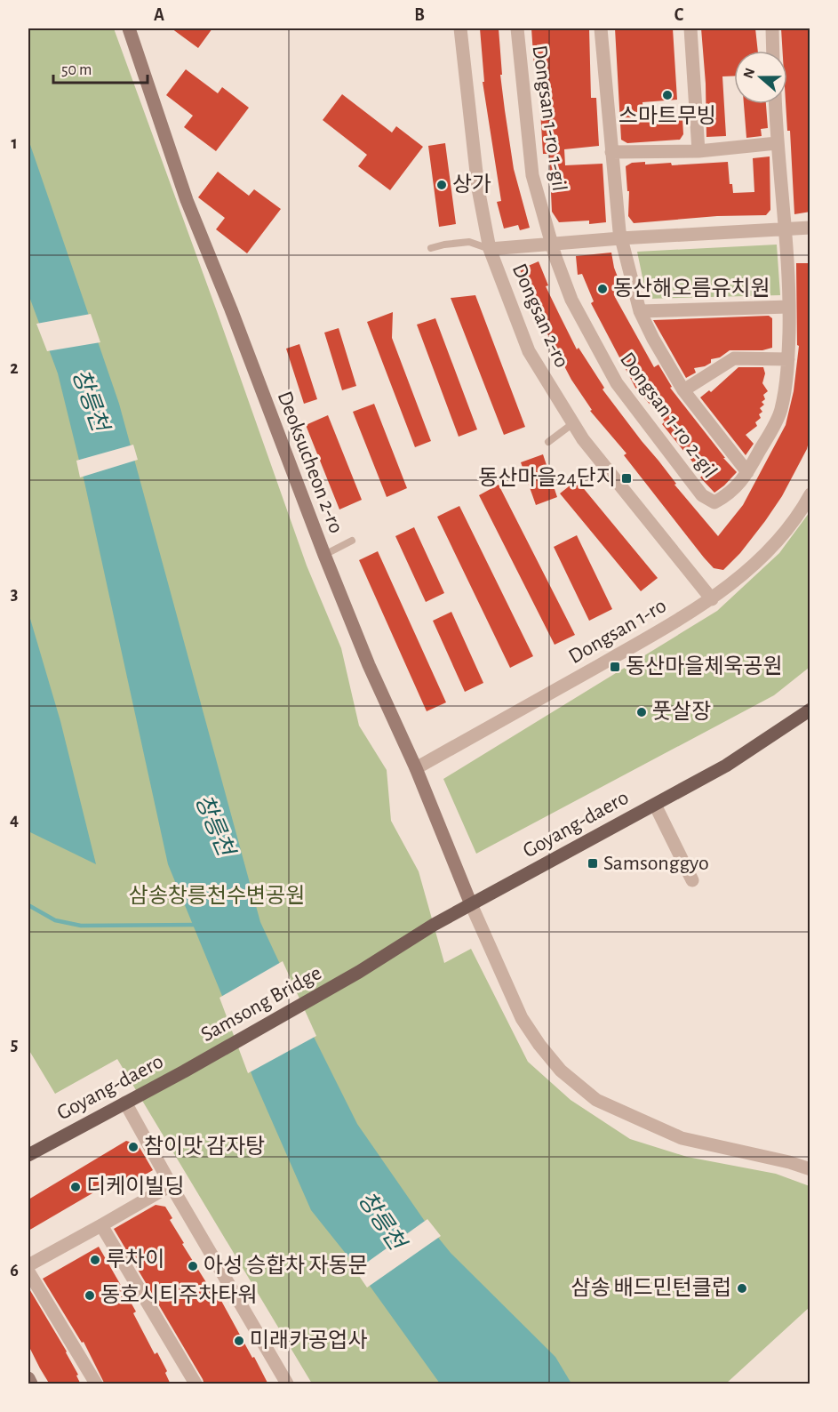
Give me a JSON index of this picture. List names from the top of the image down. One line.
{"streets":{"main road":["Goyang-daero","Samsong Bridge"],"street":["Dongsan 1-ro 1-gil","Dongsan 2-ro","Dongsan 1-ro 2-gil","Deoksucheon 2-ro","Dongsan 1-ro"]},"crossings":[["Dongsan 1-ro 1-gil","Dongsan 1-ro 2-gil"],["Dongsan 2-ro","Dongsan 1-ro"],["Deoksucheon 2-ro","Dongsan 1-ro"],["Deoksucheon 2-ro","Goyang-daero"],["Goyang-daero","Samsong Bridge"]],"water":["창릉천"],"parks":["삼송창릉천수변공원"],"places":{"other":["스마트무빙","상가","동산해오름유치원","풋살장","참이맛 감자탕","디케이빌딩","루차이","아성 승합차 자동문","삼송 배드민턴클럽","동호시티주차타워","미래카공업사"],"transit":["동산마을24단지","동산마을체욱공원","Samsonggyo"]},"scale_bar":"50 m","north":"left","grid":{"columns":["A","B","C"],"rows":["1","2","3","4","5","6"]}}
